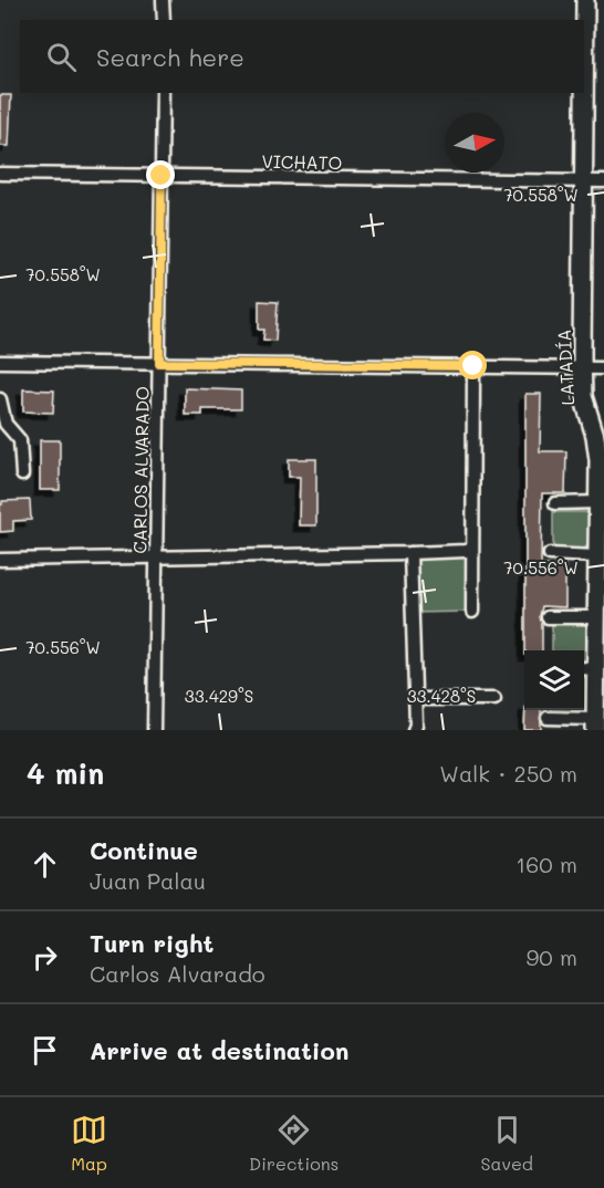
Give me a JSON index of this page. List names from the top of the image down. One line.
{"streets":{"street":["VICHATO","LATADÍA","CARLOS ALVARADO"]},"crossings":[["VICHATO","LATADÍA"],["VICHATO","CARLOS ALVARADO"]],"north":"right","page":{"search":"Search here","heading":["4 min","Walk · 250 m"],"list":[["Continue","Juan Palau","160 m"],["Turn right","Carlos Alvarado","90 m"],"Arrive at destination"],"nav":["Map","Directions","Saved"]},"coordinates":["70.558°W","70.556°W","33.429°S","33.428°S"]}
